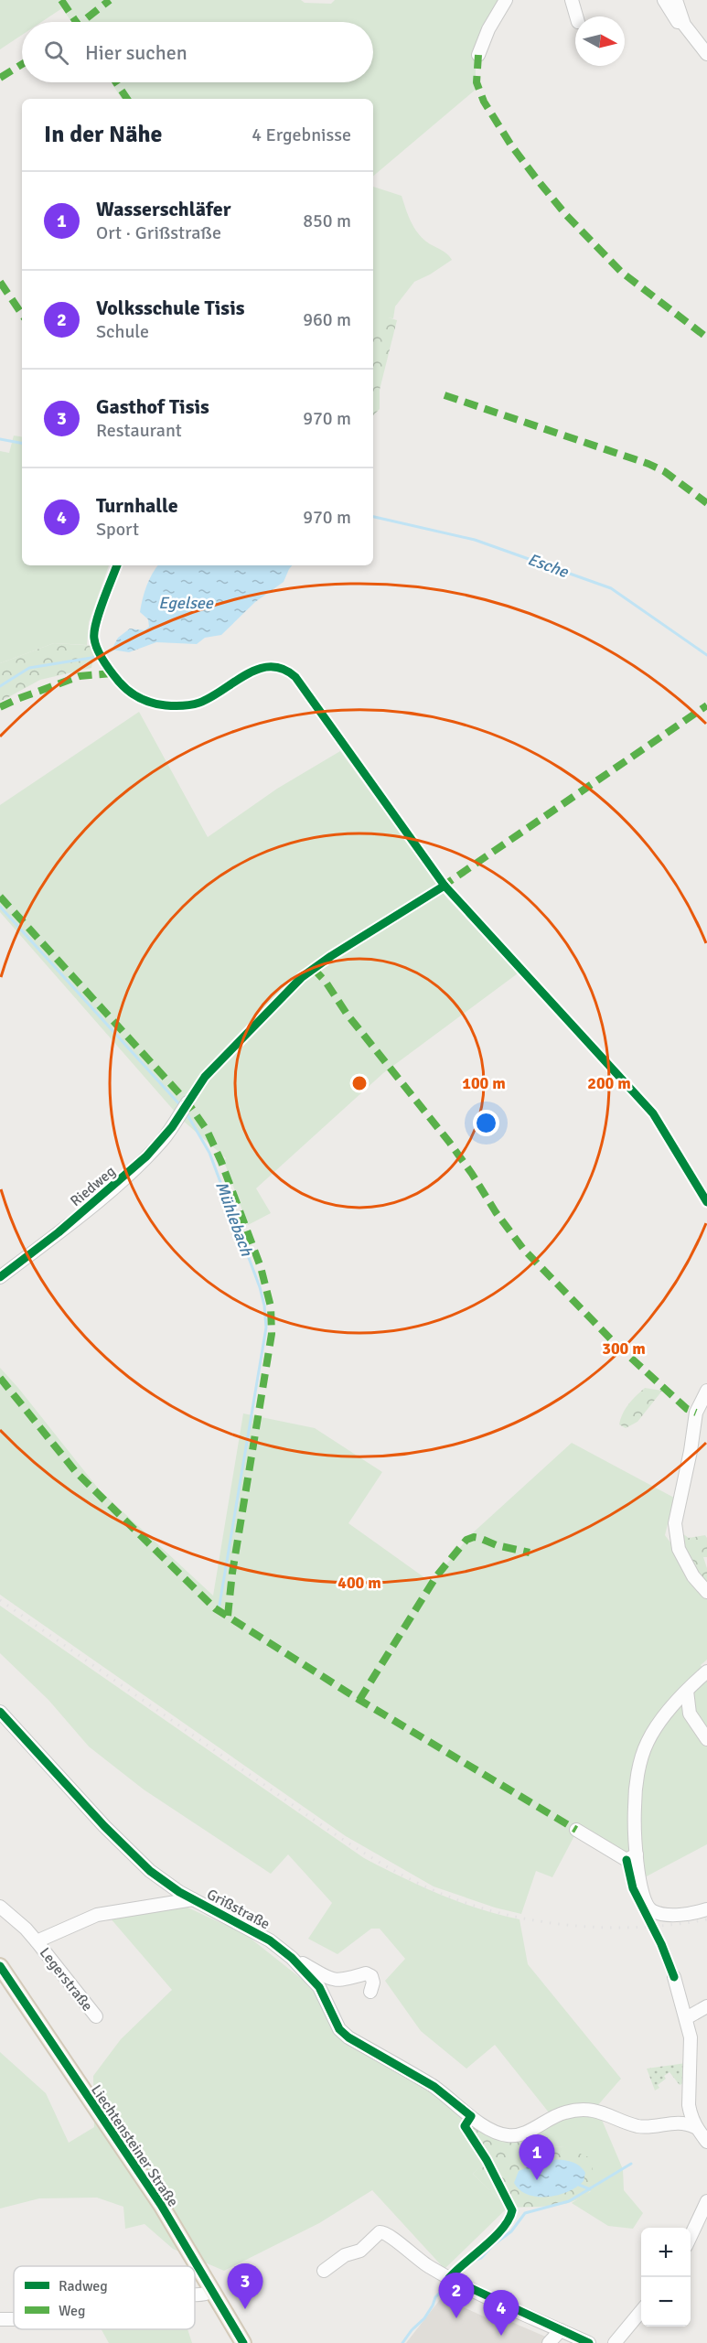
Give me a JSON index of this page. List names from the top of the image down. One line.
{"streets":{"main road":["Liechtensteiner Straße"],"street":["Riedweg","Grißstraße","Legerstraße"]},"crossings":[["Grißstraße","Legerstraße"]],"water":["Esche","Egelsee","Mühlebach"],"legend":["Radweg","Weg"],"north":"right","page":{"search":"Hier suchen","heading":["In der Nähe","4 Ergebnisse"],"list":[{"mark":"1","name":"Wasserschläfer","note":"Ort · Grißstraße","value":"850 m"},{"mark":"2","name":"Volksschule Tisis","note":"Schule","value":"960 m"},{"mark":"3","name":"Gasthof Tisis","note":"Restaurant","value":"970 m"},{"mark":"4","name":"Turnhalle","note":"Sport","value":"970 m"}],"pins":["1","3","2","4"],"map_buttons":["+","−"]},"rings":["100 m","200 m","300 m","400 m"]}
